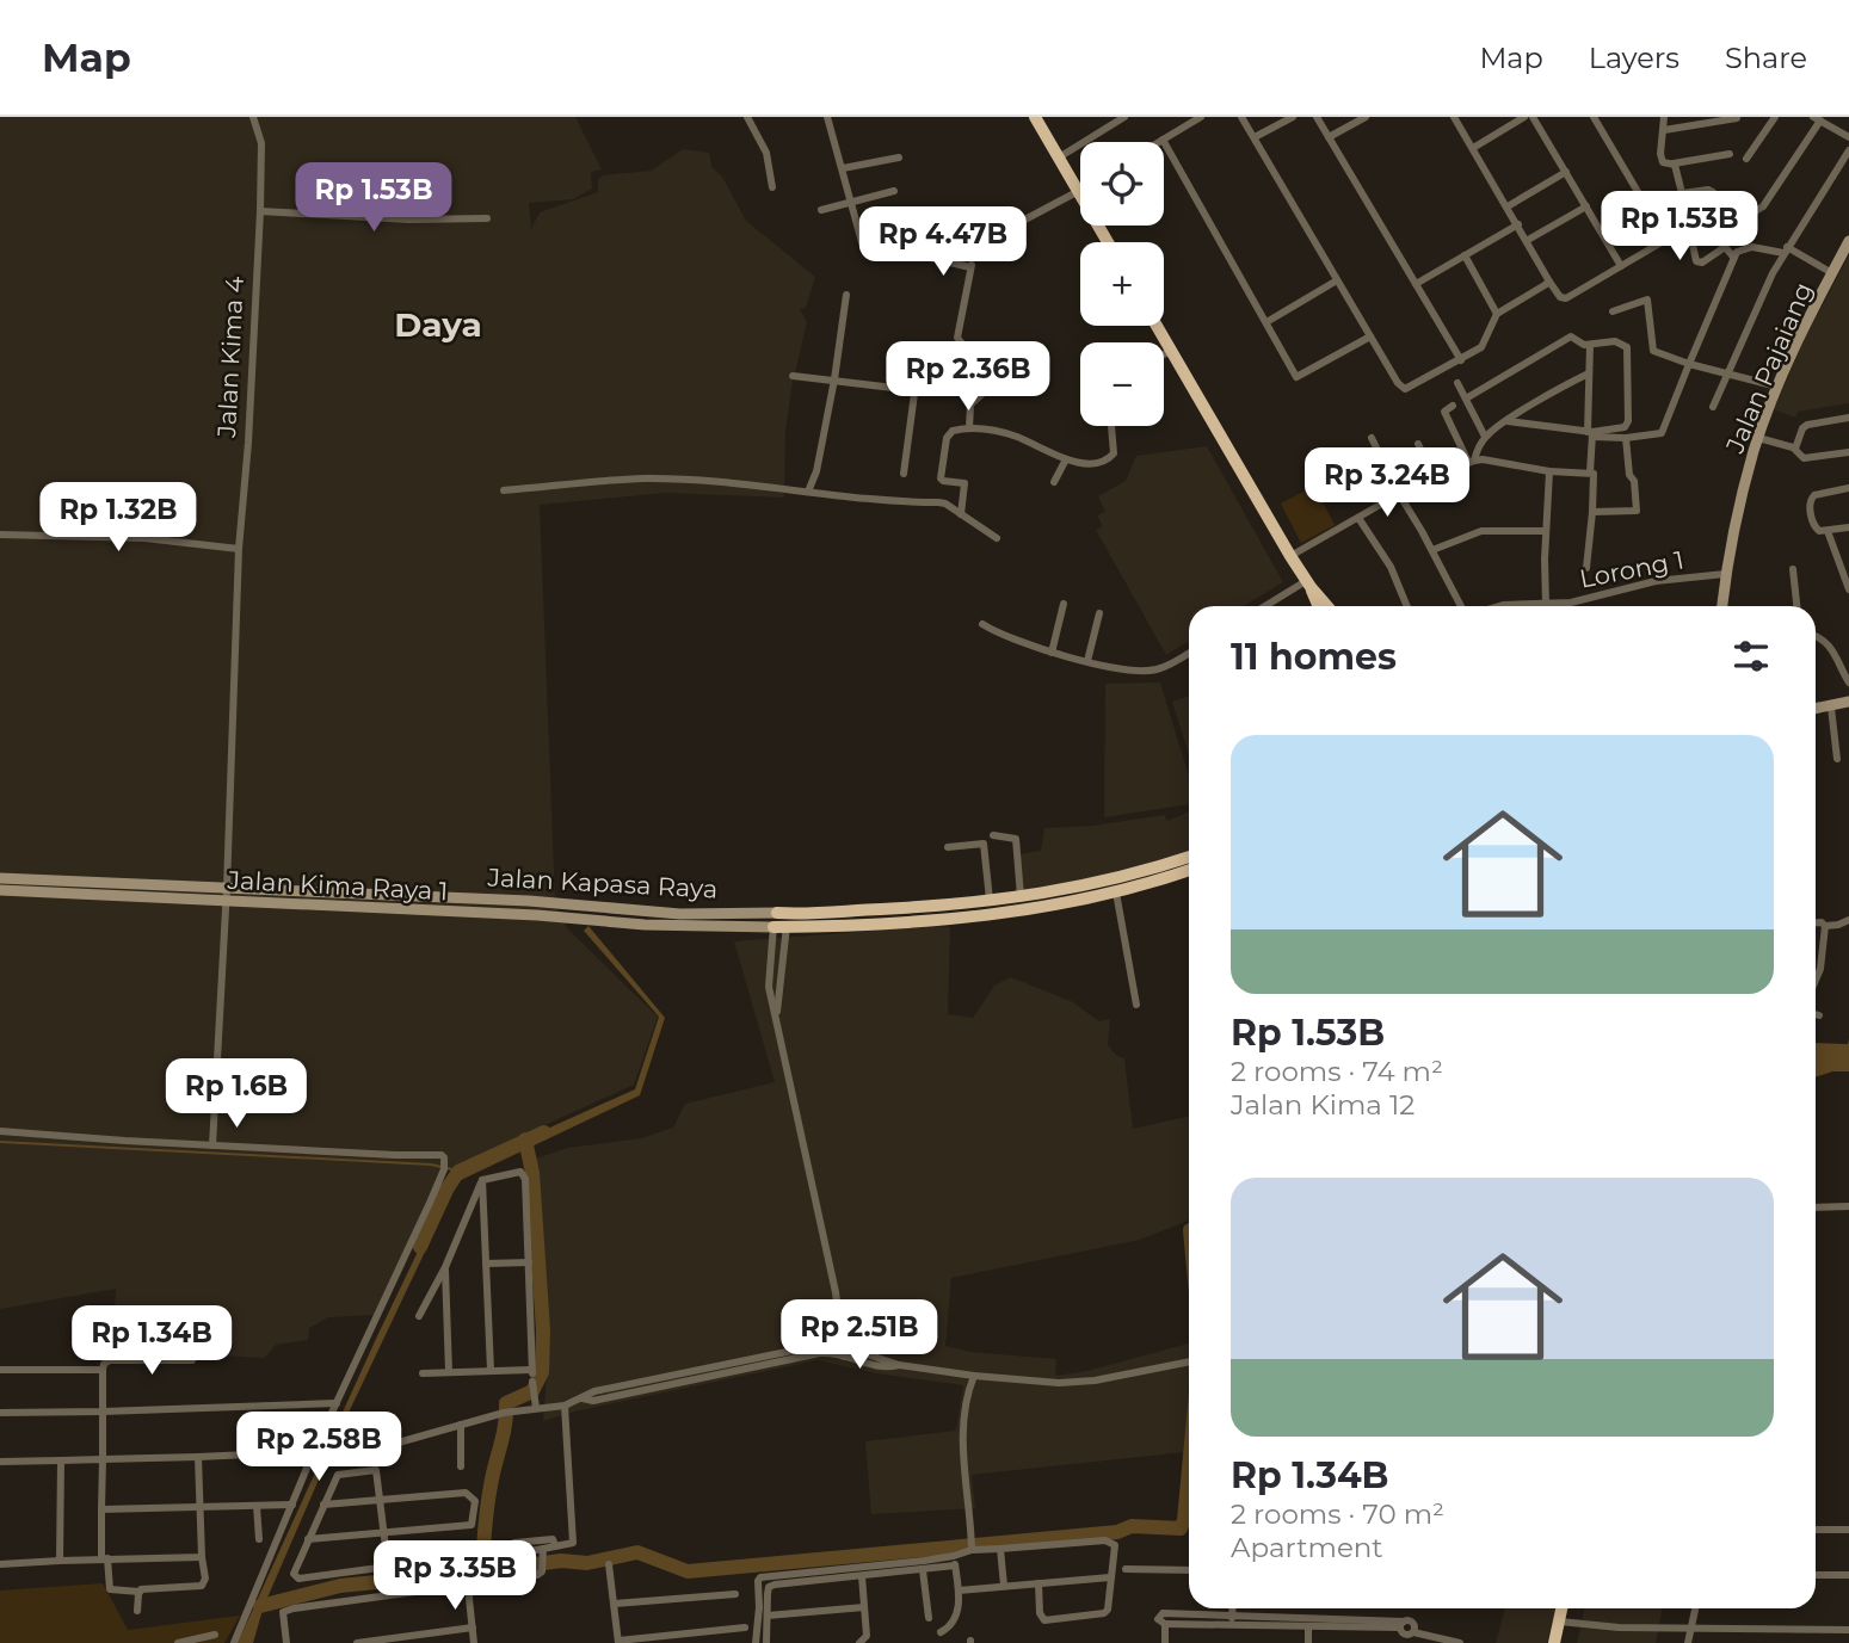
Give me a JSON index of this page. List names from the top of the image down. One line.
{"streets":{"highway":["Jalan Kapasa Raya"],"main road":["Jalan Pajaiang","Jalan Kima Raya 1"],"street":["Jalan Kima 4","Lorong 1"]},"crossings":[["Jalan Kima 4","Jalan Kapasa Raya"],["Jalan Kima 4","Jalan Kima Raya 1"],["Jalan Pajaiang","Lorong 1"],["Jalan Kapasa Raya","Jalan Kima Raya 1"]],"districts":["Daya"],"page":{"header":"Map","nav":["Map","Layers","Share"],"map_buttons":["+","−"],"price":["Rp 1.53B","Rp 1.53B","Rp 4.47B","Rp 2.36B","Rp 3.24B","Rp 1.32B","Rp 1.6B","Rp 2.51B","Rp 1.34B","Rp 2.58B","Rp 3.35B"],"heading":"11 homes","list":[{"name":"Rp 1.53B","note":"2 rooms · 74 m² · Jalan Kima 12"},{"name":"Rp 1.34B","note":"2 rooms · 70 m² · Apartment"}]}}
